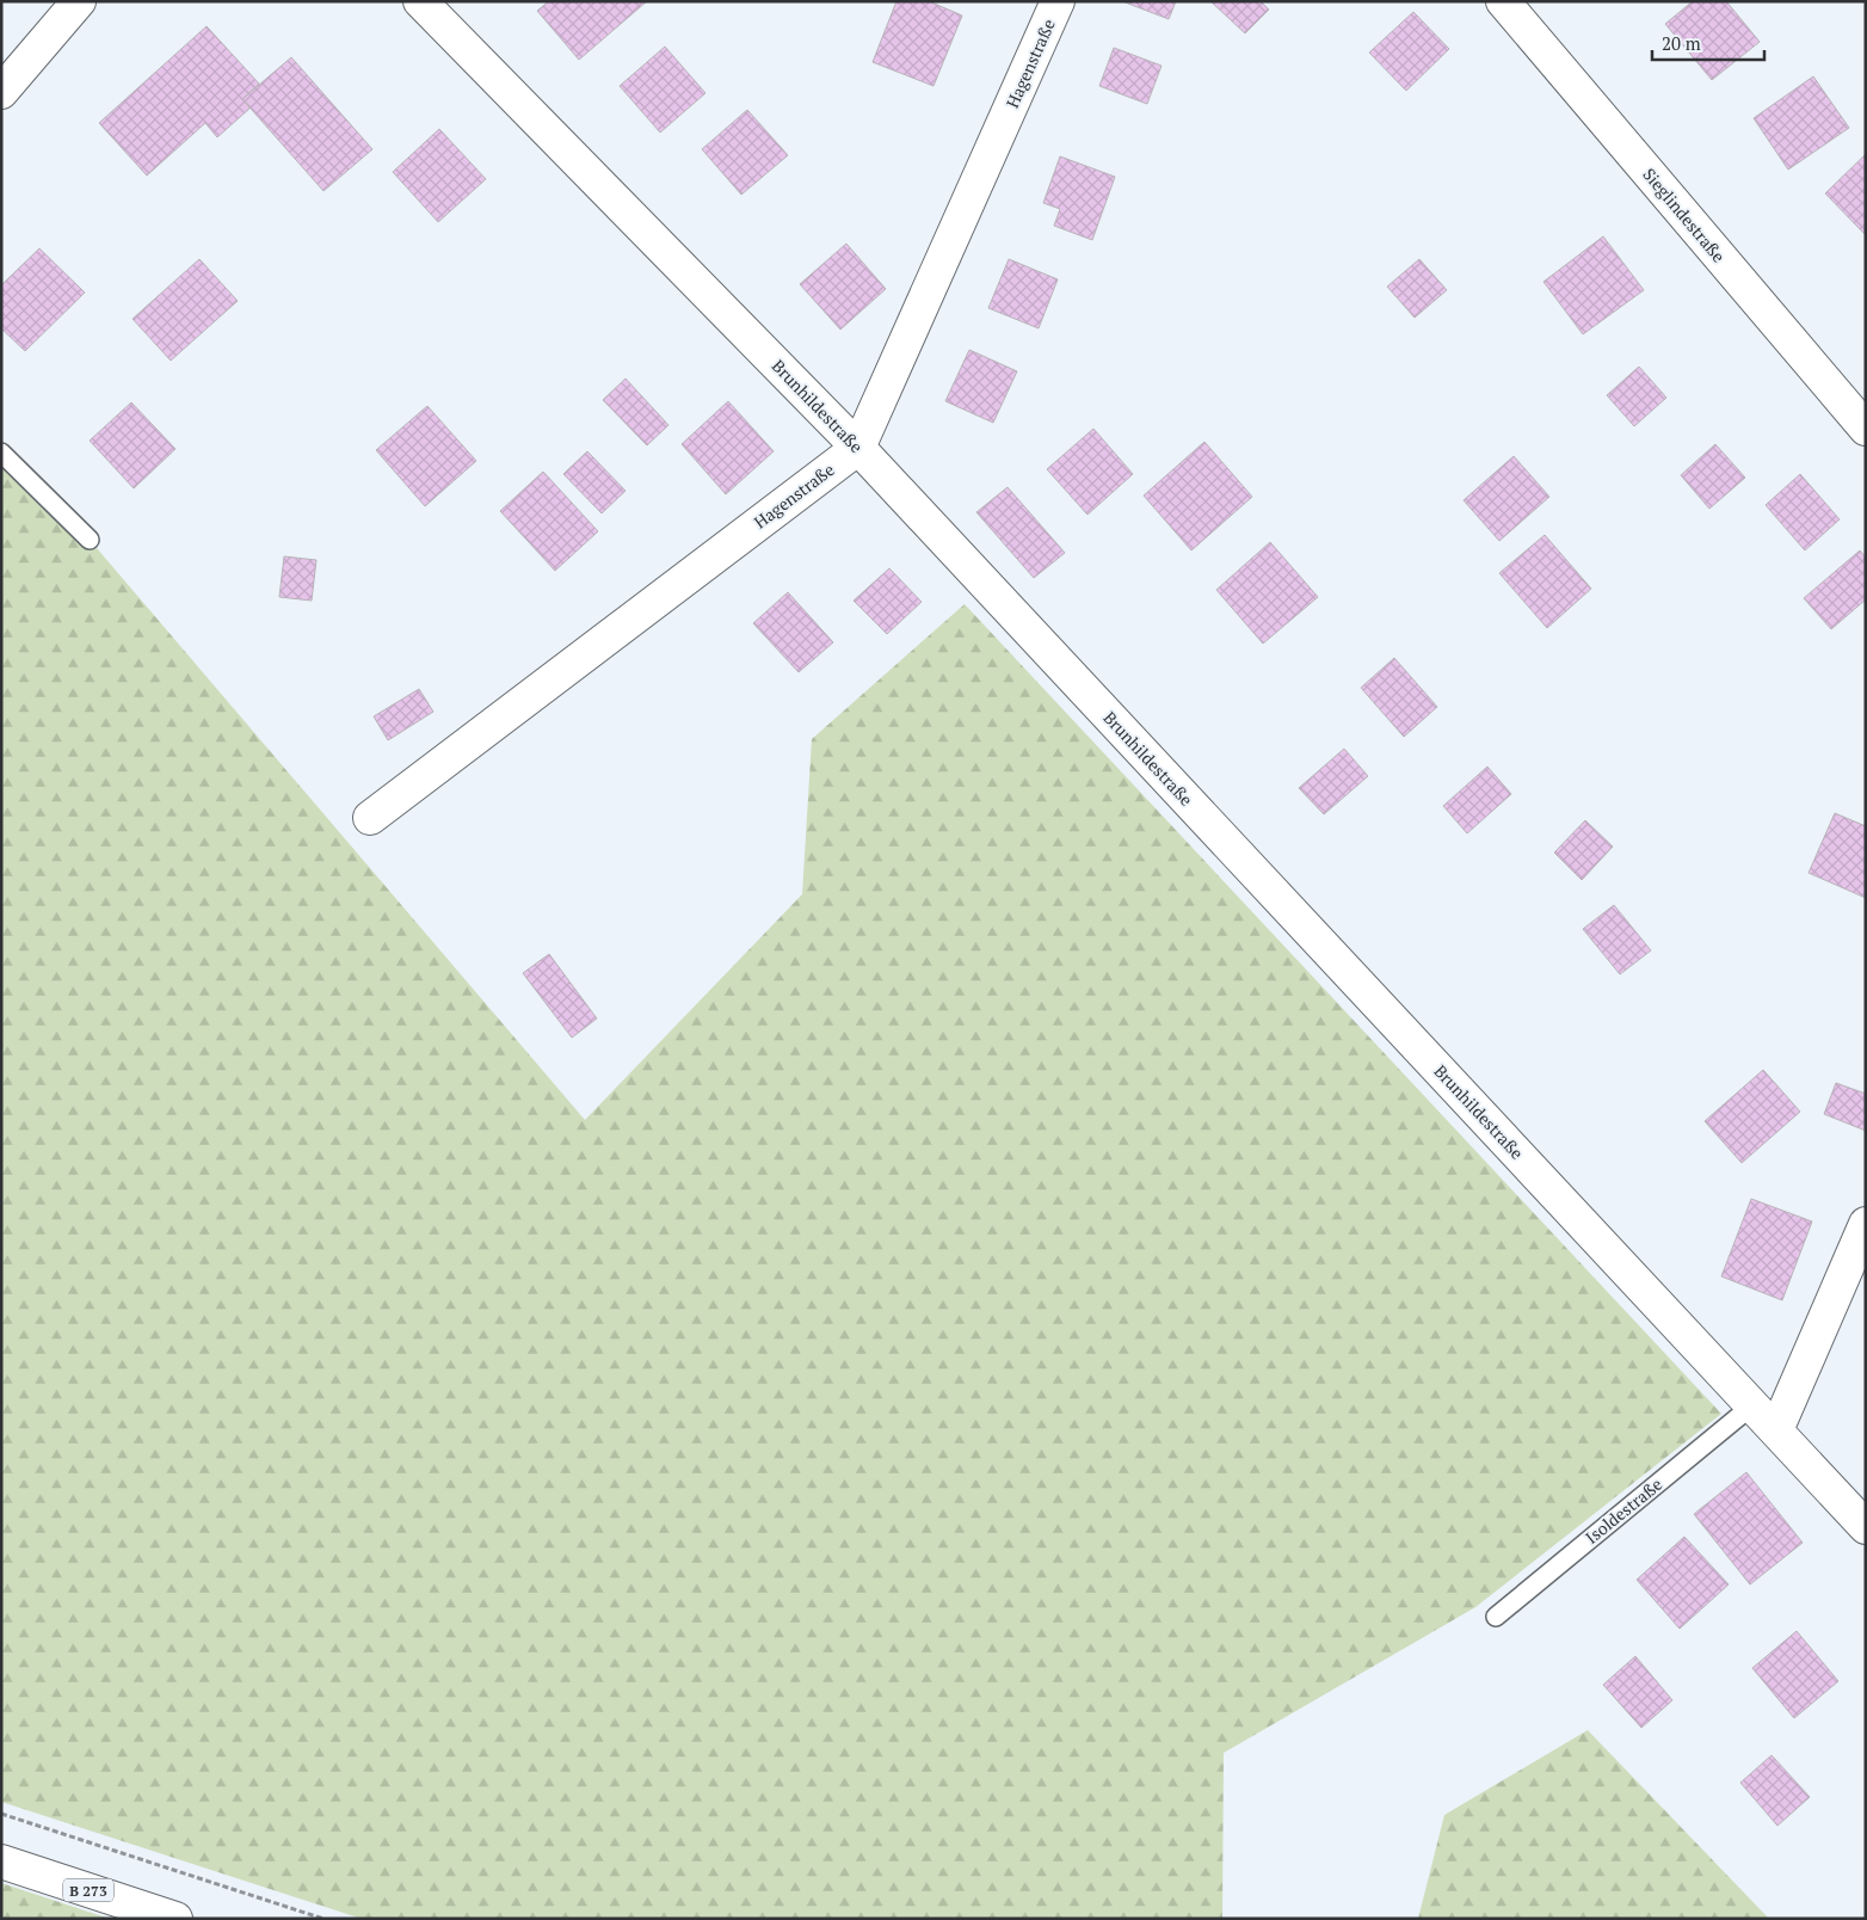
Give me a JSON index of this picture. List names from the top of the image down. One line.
{"streets":{"street":["Hagenstraße","Sieglindestraße","Brunhildestraße","B 273"],"lane":["Isoldestraße"]},"crossings":[["Hagenstraße","Brunhildestraße"],["Brunhildestraße","Isoldestraße"]],"scale_bar":"20 m"}
